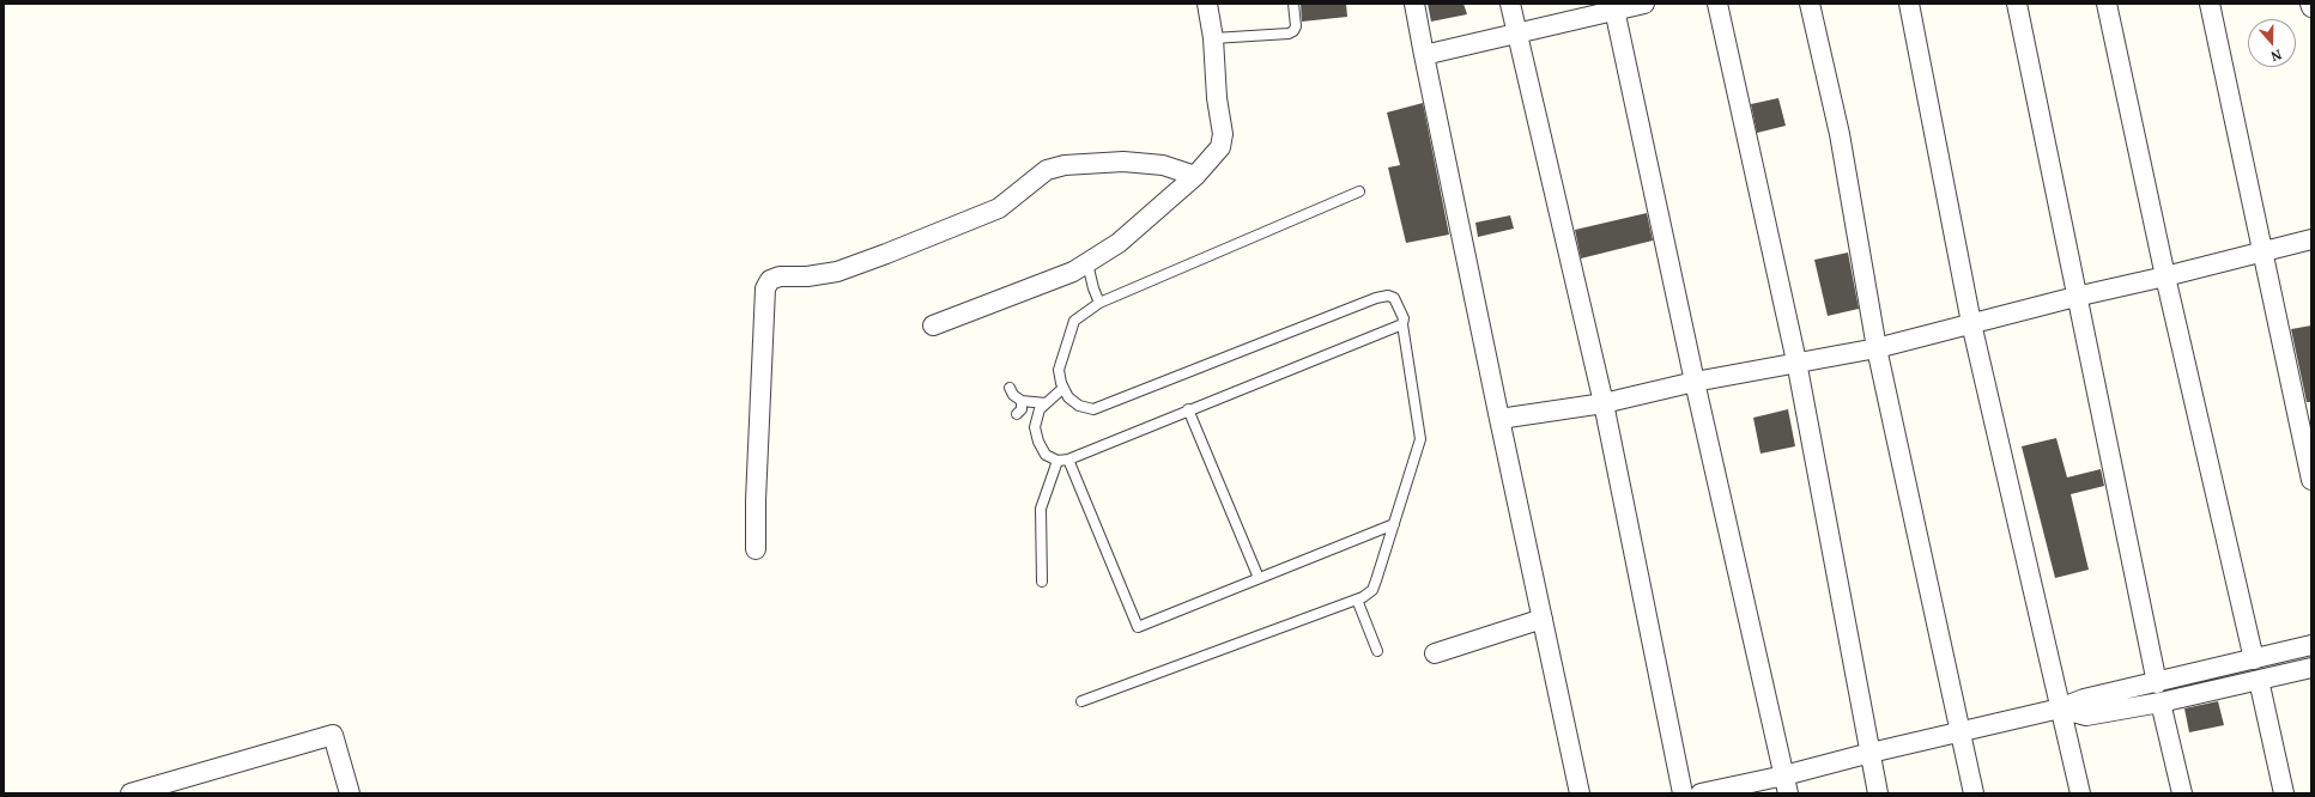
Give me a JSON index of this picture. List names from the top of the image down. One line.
{"north":"bottom"}
